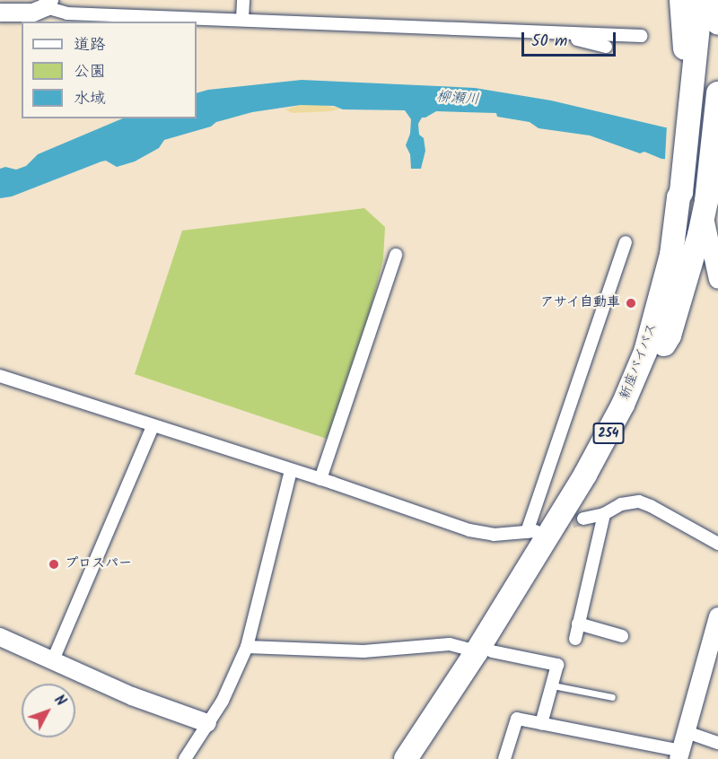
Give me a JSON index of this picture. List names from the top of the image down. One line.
{"streets":{"highway":["新座バイパス","254"]},"crossings":[["新座バイパス","254"]],"water":["柳瀬川"],"places":["アサイ自動車","プロスパー"],"legend":["道路","公園","水域"],"scale_bar":"50 m","north":"top right"}
